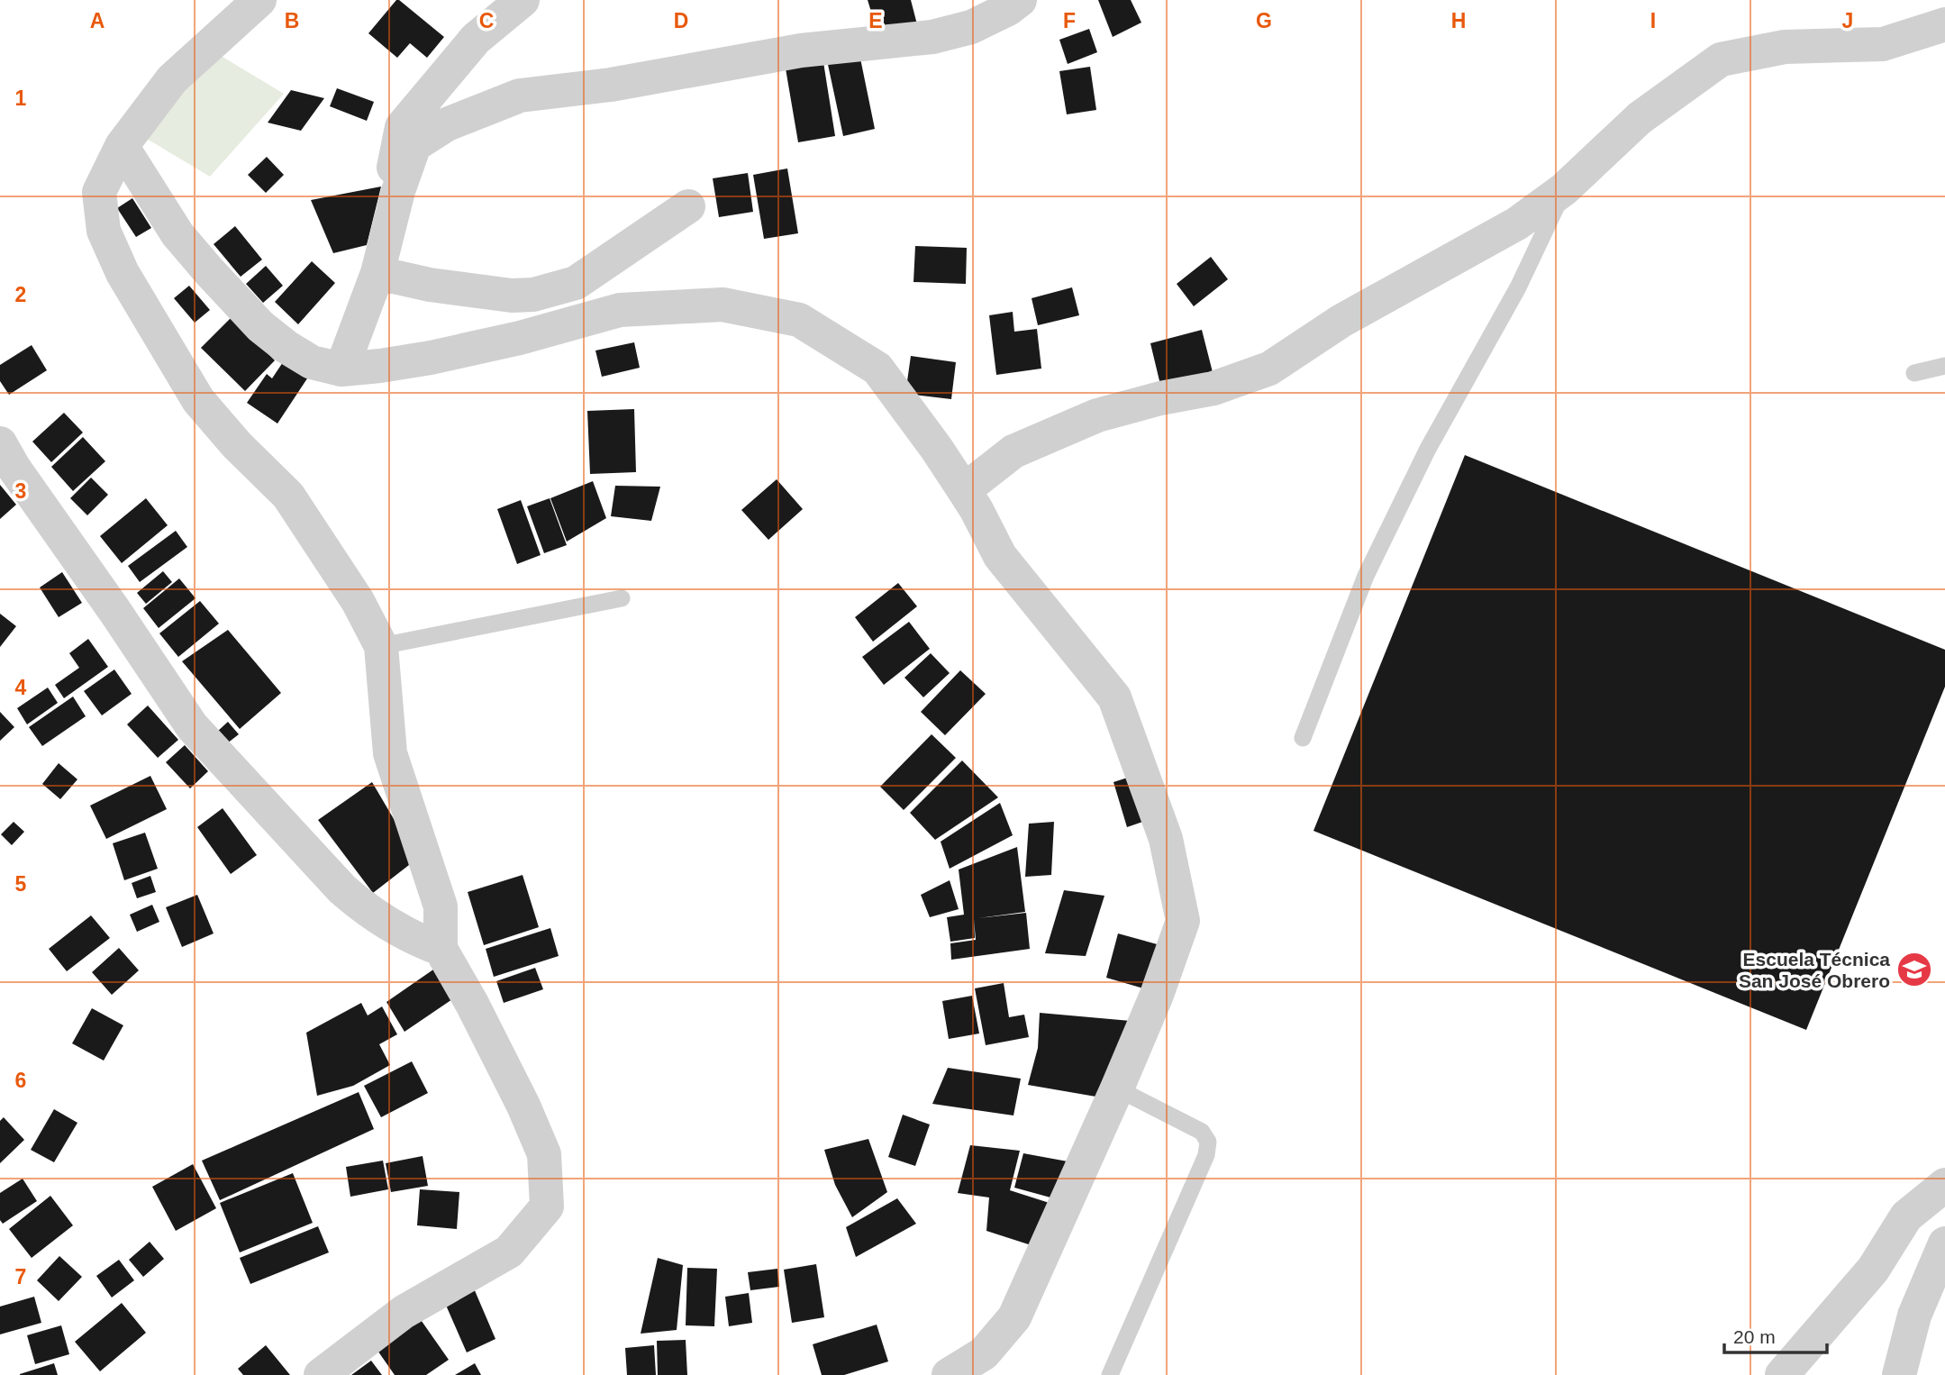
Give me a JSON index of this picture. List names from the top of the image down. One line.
{"places":{"school or university":["Escuela Técnica San José Obrero"]},"scale_bar":"20 m","grid":{"columns":["A","B","C","D","E","F","G","H","I","J"],"rows":["1","2","3","4","5","6","7"]}}
